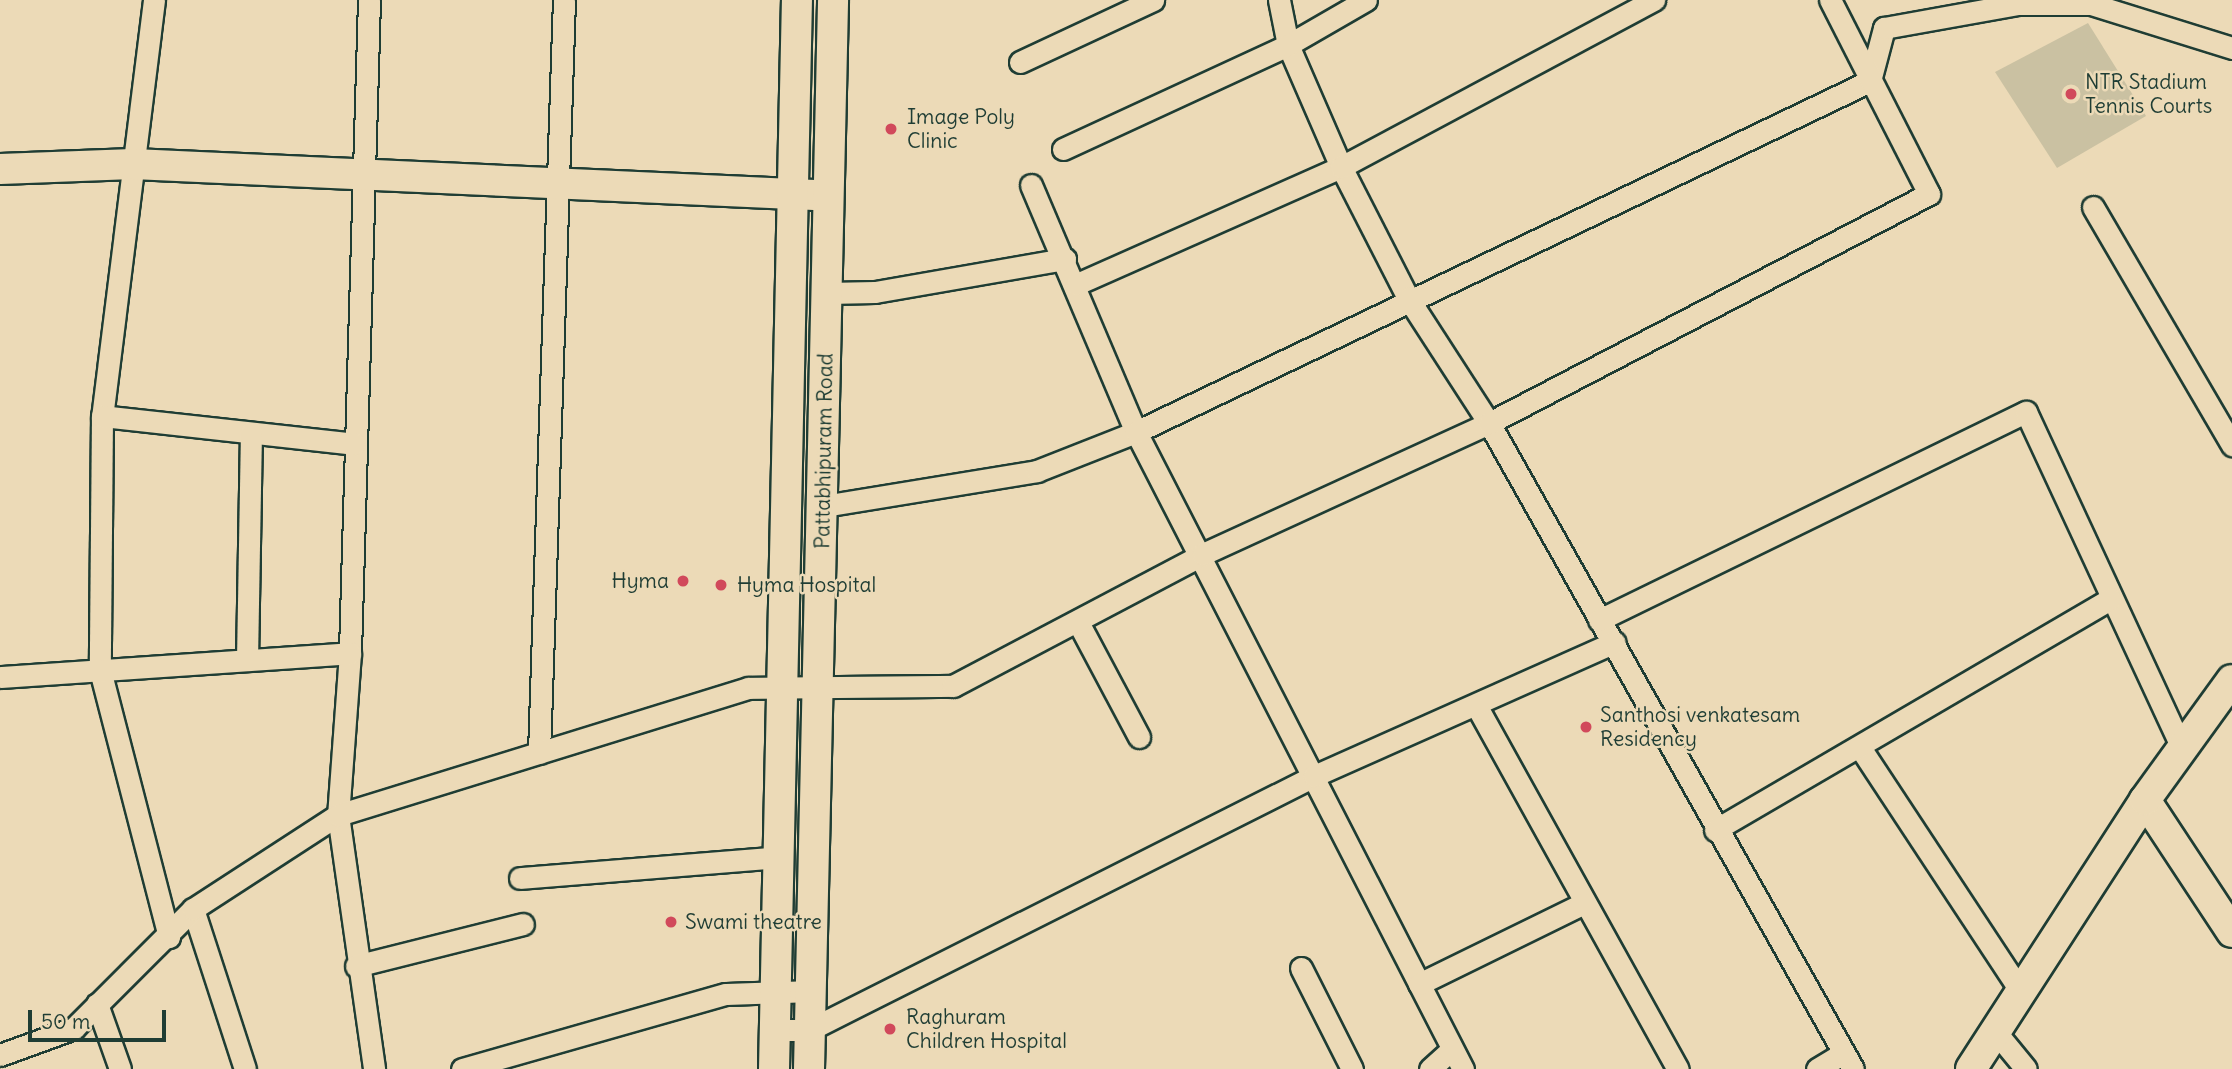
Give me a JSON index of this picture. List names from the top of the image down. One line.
{"streets":{"street":["Pattabhipuram Road"]},"places":["NTR Stadium Tennis Courts","Image Poly Clinic","Hyma","Hyma Hospital","Santhosi venkatesam Residency","Swami theatre","Raghuram Children Hospital"],"scale_bar":"50 m"}
